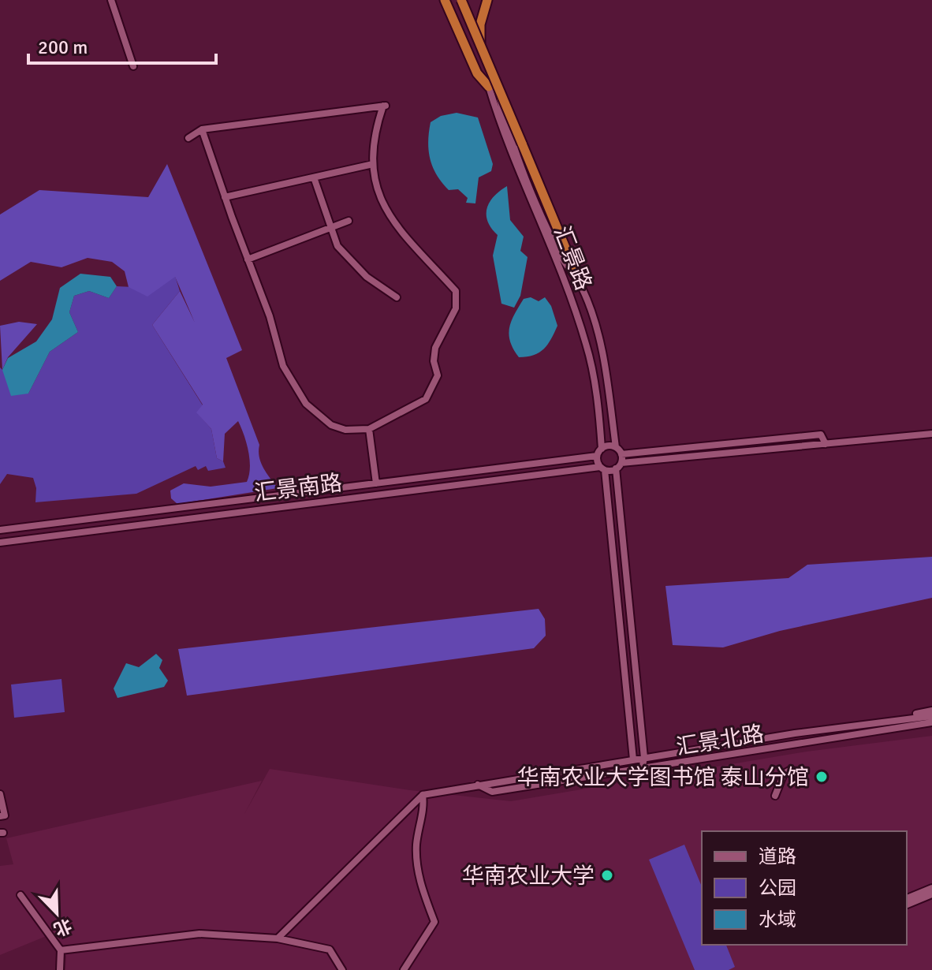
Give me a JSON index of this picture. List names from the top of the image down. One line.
{"streets":{"street":["汇景路","汇景南路","汇景北路"]},"crossings":[["汇景路","汇景南路"]],"places":["华南农业大学图书馆 泰山分馆","华南农业大学"],"legend":["道路","公园","水域"],"scale_bar":"200 m","north":"bottom right"}
